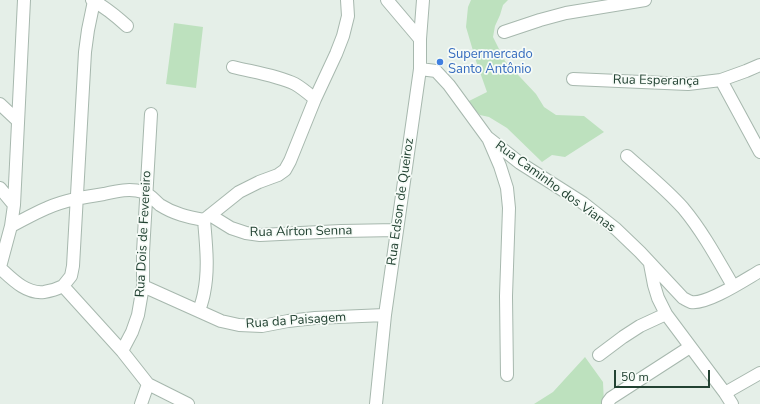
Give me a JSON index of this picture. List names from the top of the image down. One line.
{"streets":{"street":["Rua Esperança","Rua Caminho dos Vianas","Rua Edson de Queiroz","Rua Aírton Senna","Rua Dois de Fevereiro","Rua da Paisagem"]},"crossings":[["Rua Caminho dos Vianas","Rua Edson de Queiroz"],["Rua Edson de Queiroz","Rua Aírton Senna"],["Rua Edson de Queiroz","Rua da Paisagem"],["Rua Aírton Senna","Rua Dois de Fevereiro"],["Rua Dois de Fevereiro","Rua da Paisagem"]],"places":["Supermercado Santo Antônio"],"scale_bar":"50 m"}
